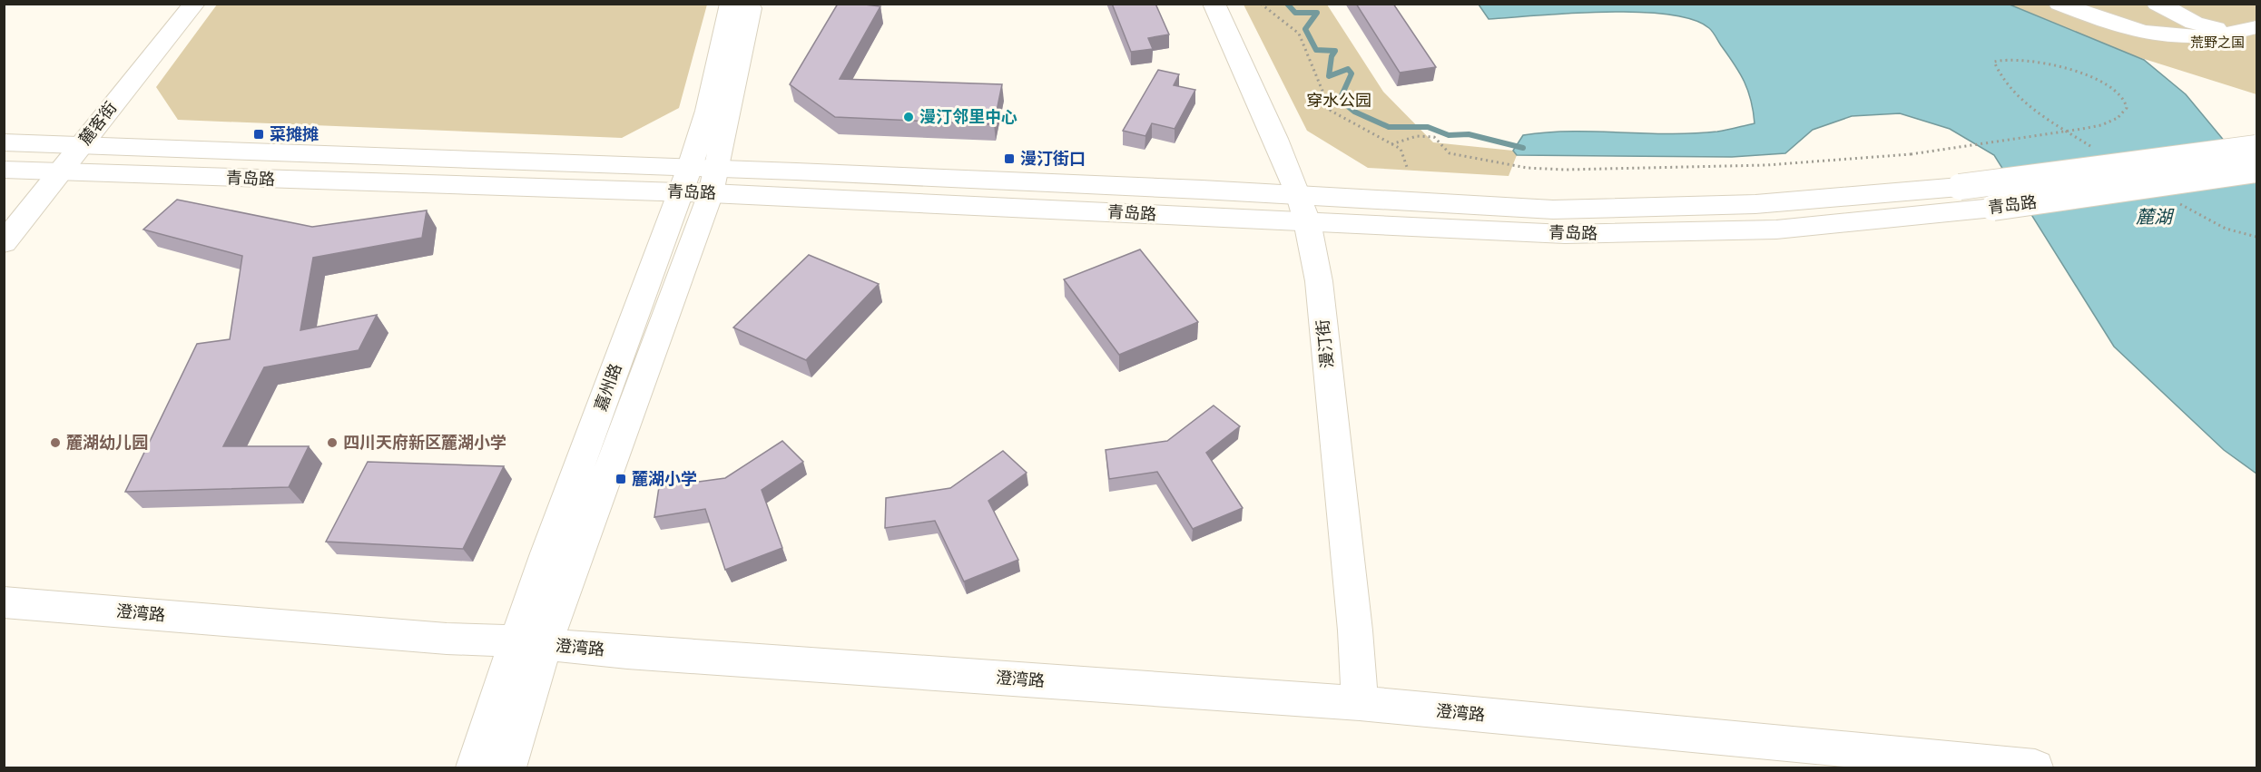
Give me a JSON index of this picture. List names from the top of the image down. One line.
{"streets":{"main road":["麓客街","青岛路","漫汀街","嘉州路","澄湾路"]},"crossings":[["麓客街","青岛路"],["青岛路","漫汀街"],["青岛路","嘉州路"],["漫汀街","澄湾路"],["嘉州路","澄湾路"]],"water":["麓湖"],"parks":["荒野之国","穿水公园"],"places":{"other":["漫汀邻里中心","麓湖幼儿园","四川天府新区麓湖小学"],"transit":["菜摊摊","漫汀街口","麓湖小学"]}}
